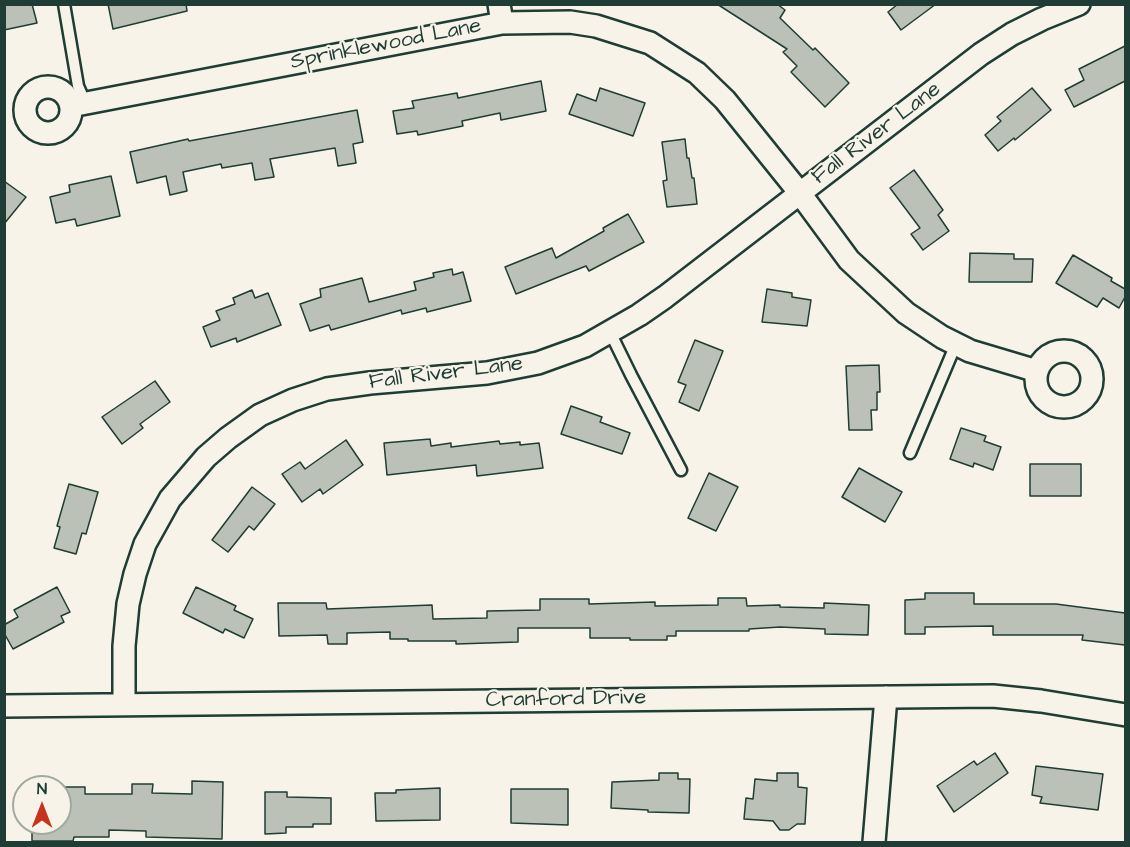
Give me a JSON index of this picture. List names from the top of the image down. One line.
{"streets":{"street":["Sprinklewood Lane","Fall River Lane","Cranford Drive"]},"crossings":[["Sprinklewood Lane","Fall River Lane"],["Fall River Lane","Cranford Drive"]],"north":"top"}
